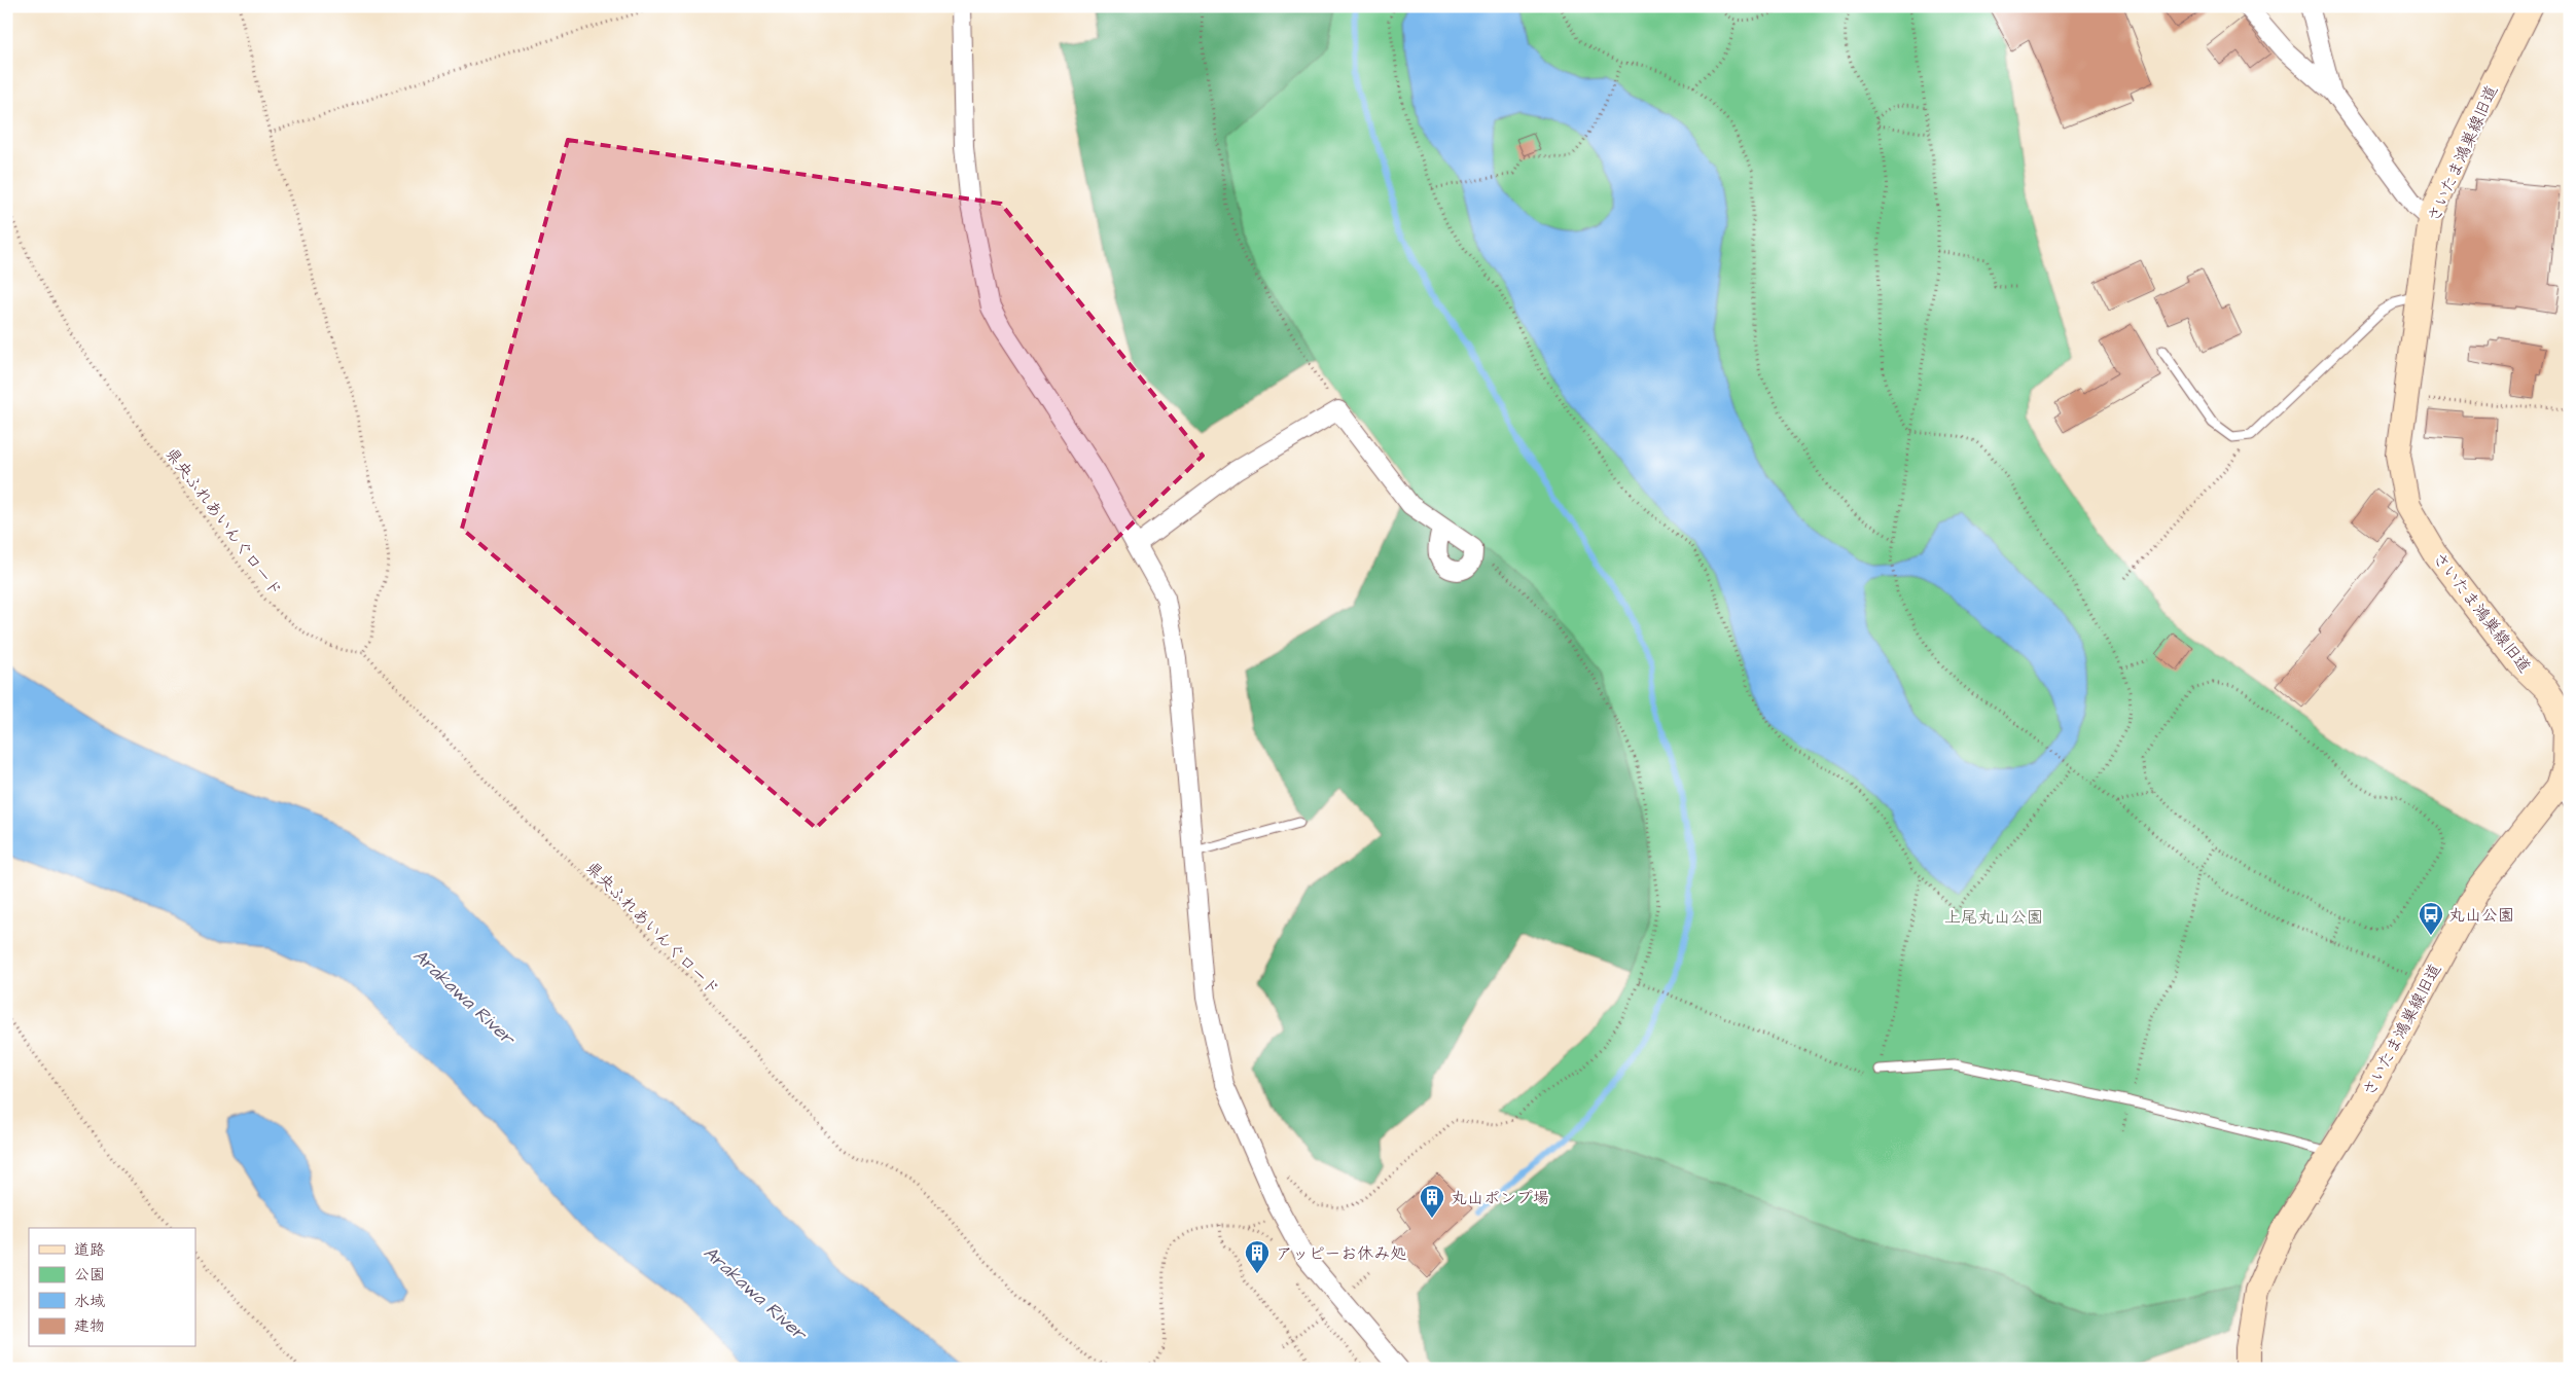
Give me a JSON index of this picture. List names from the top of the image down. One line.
{"streets":{"street":["さいたま鴻巣線旧道"],"path":["県央ふれあいんぐロード"]},"water":["Arakawa River"],"parks":["上尾丸山公園"],"places":{"bus stop":["丸山公園"],"building":["丸山ポンプ場","アッピーお休み処"]},"legend":["道路","公園","水域","建物"]}
